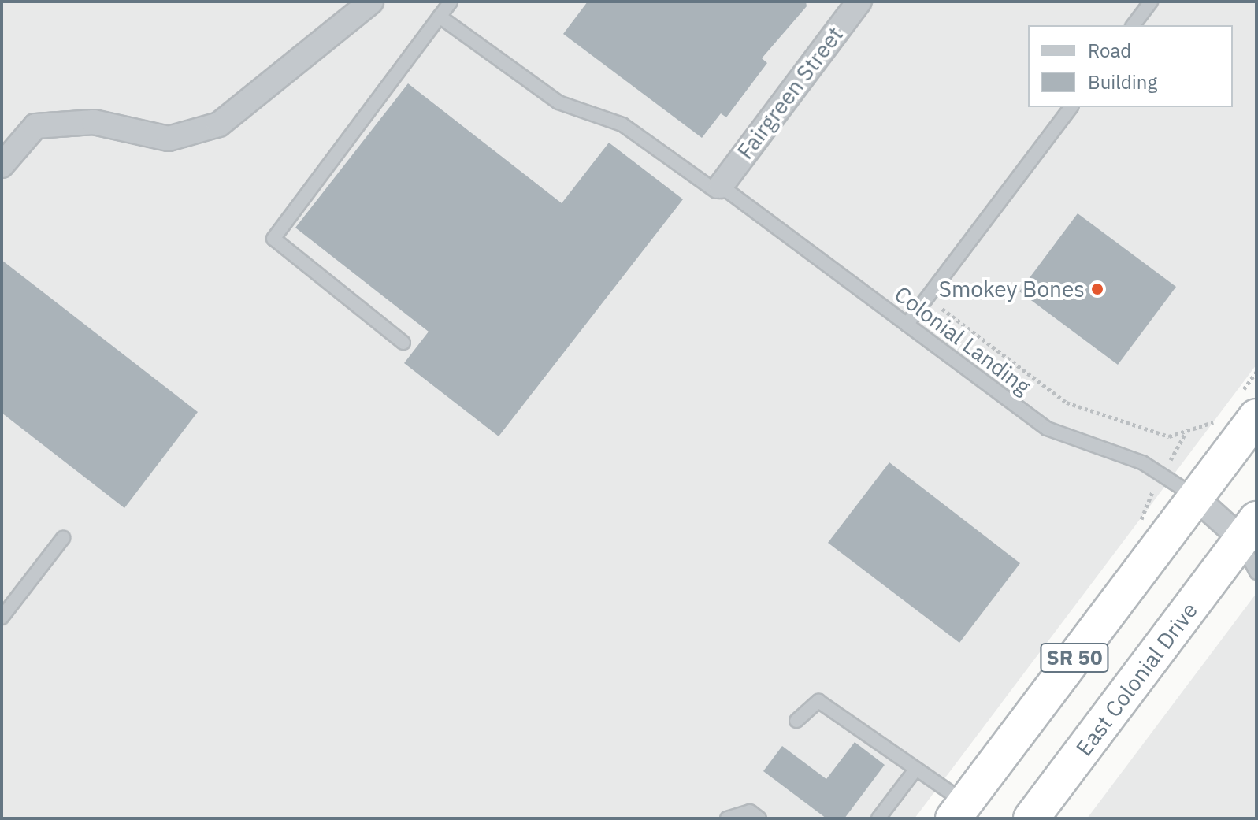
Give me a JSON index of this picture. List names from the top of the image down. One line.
{"streets":{"highway":["SR 50","East Colonial Drive"],"street":["Fairgreen Street"],"lane":["Colonial Landing"]},"crossings":[["Fairgreen Street","Colonial Landing"],["Colonial Landing","SR 50"]],"places":["Smokey Bones"],"legend":["Road","Building"]}
